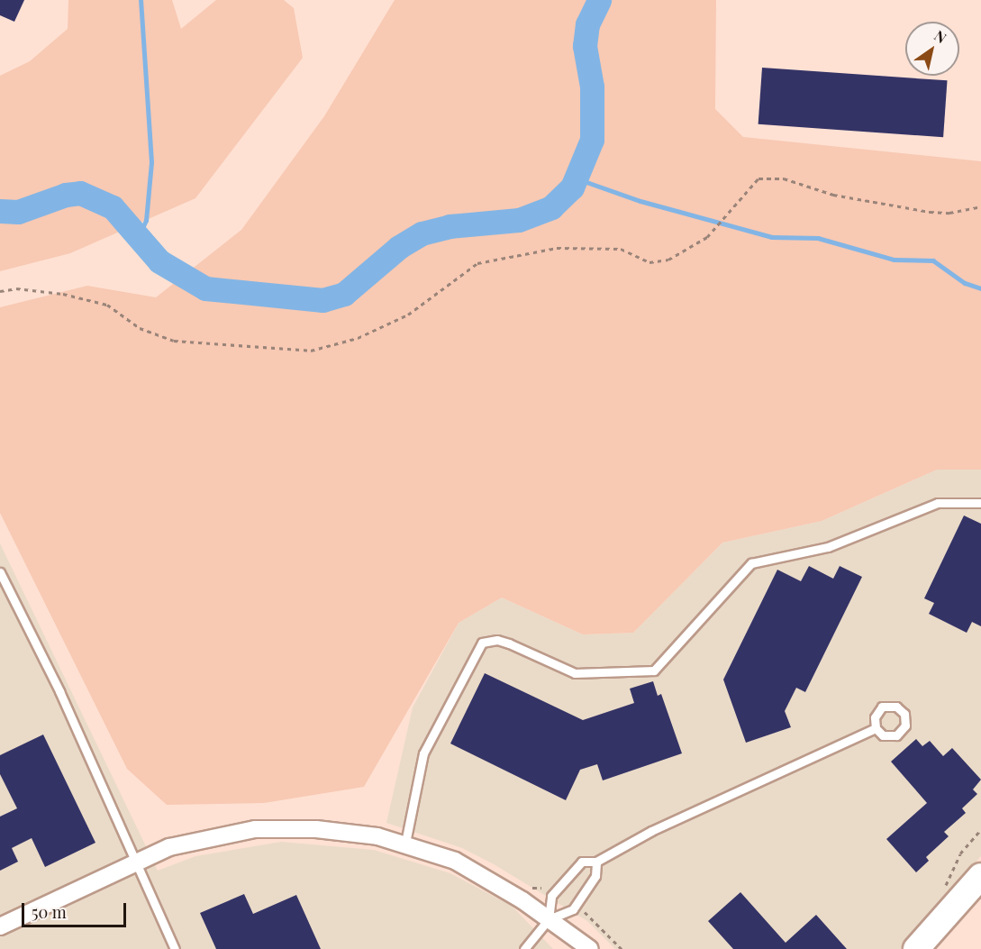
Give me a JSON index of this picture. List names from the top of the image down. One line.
{"scale_bar":"50 m","north":"top right"}
